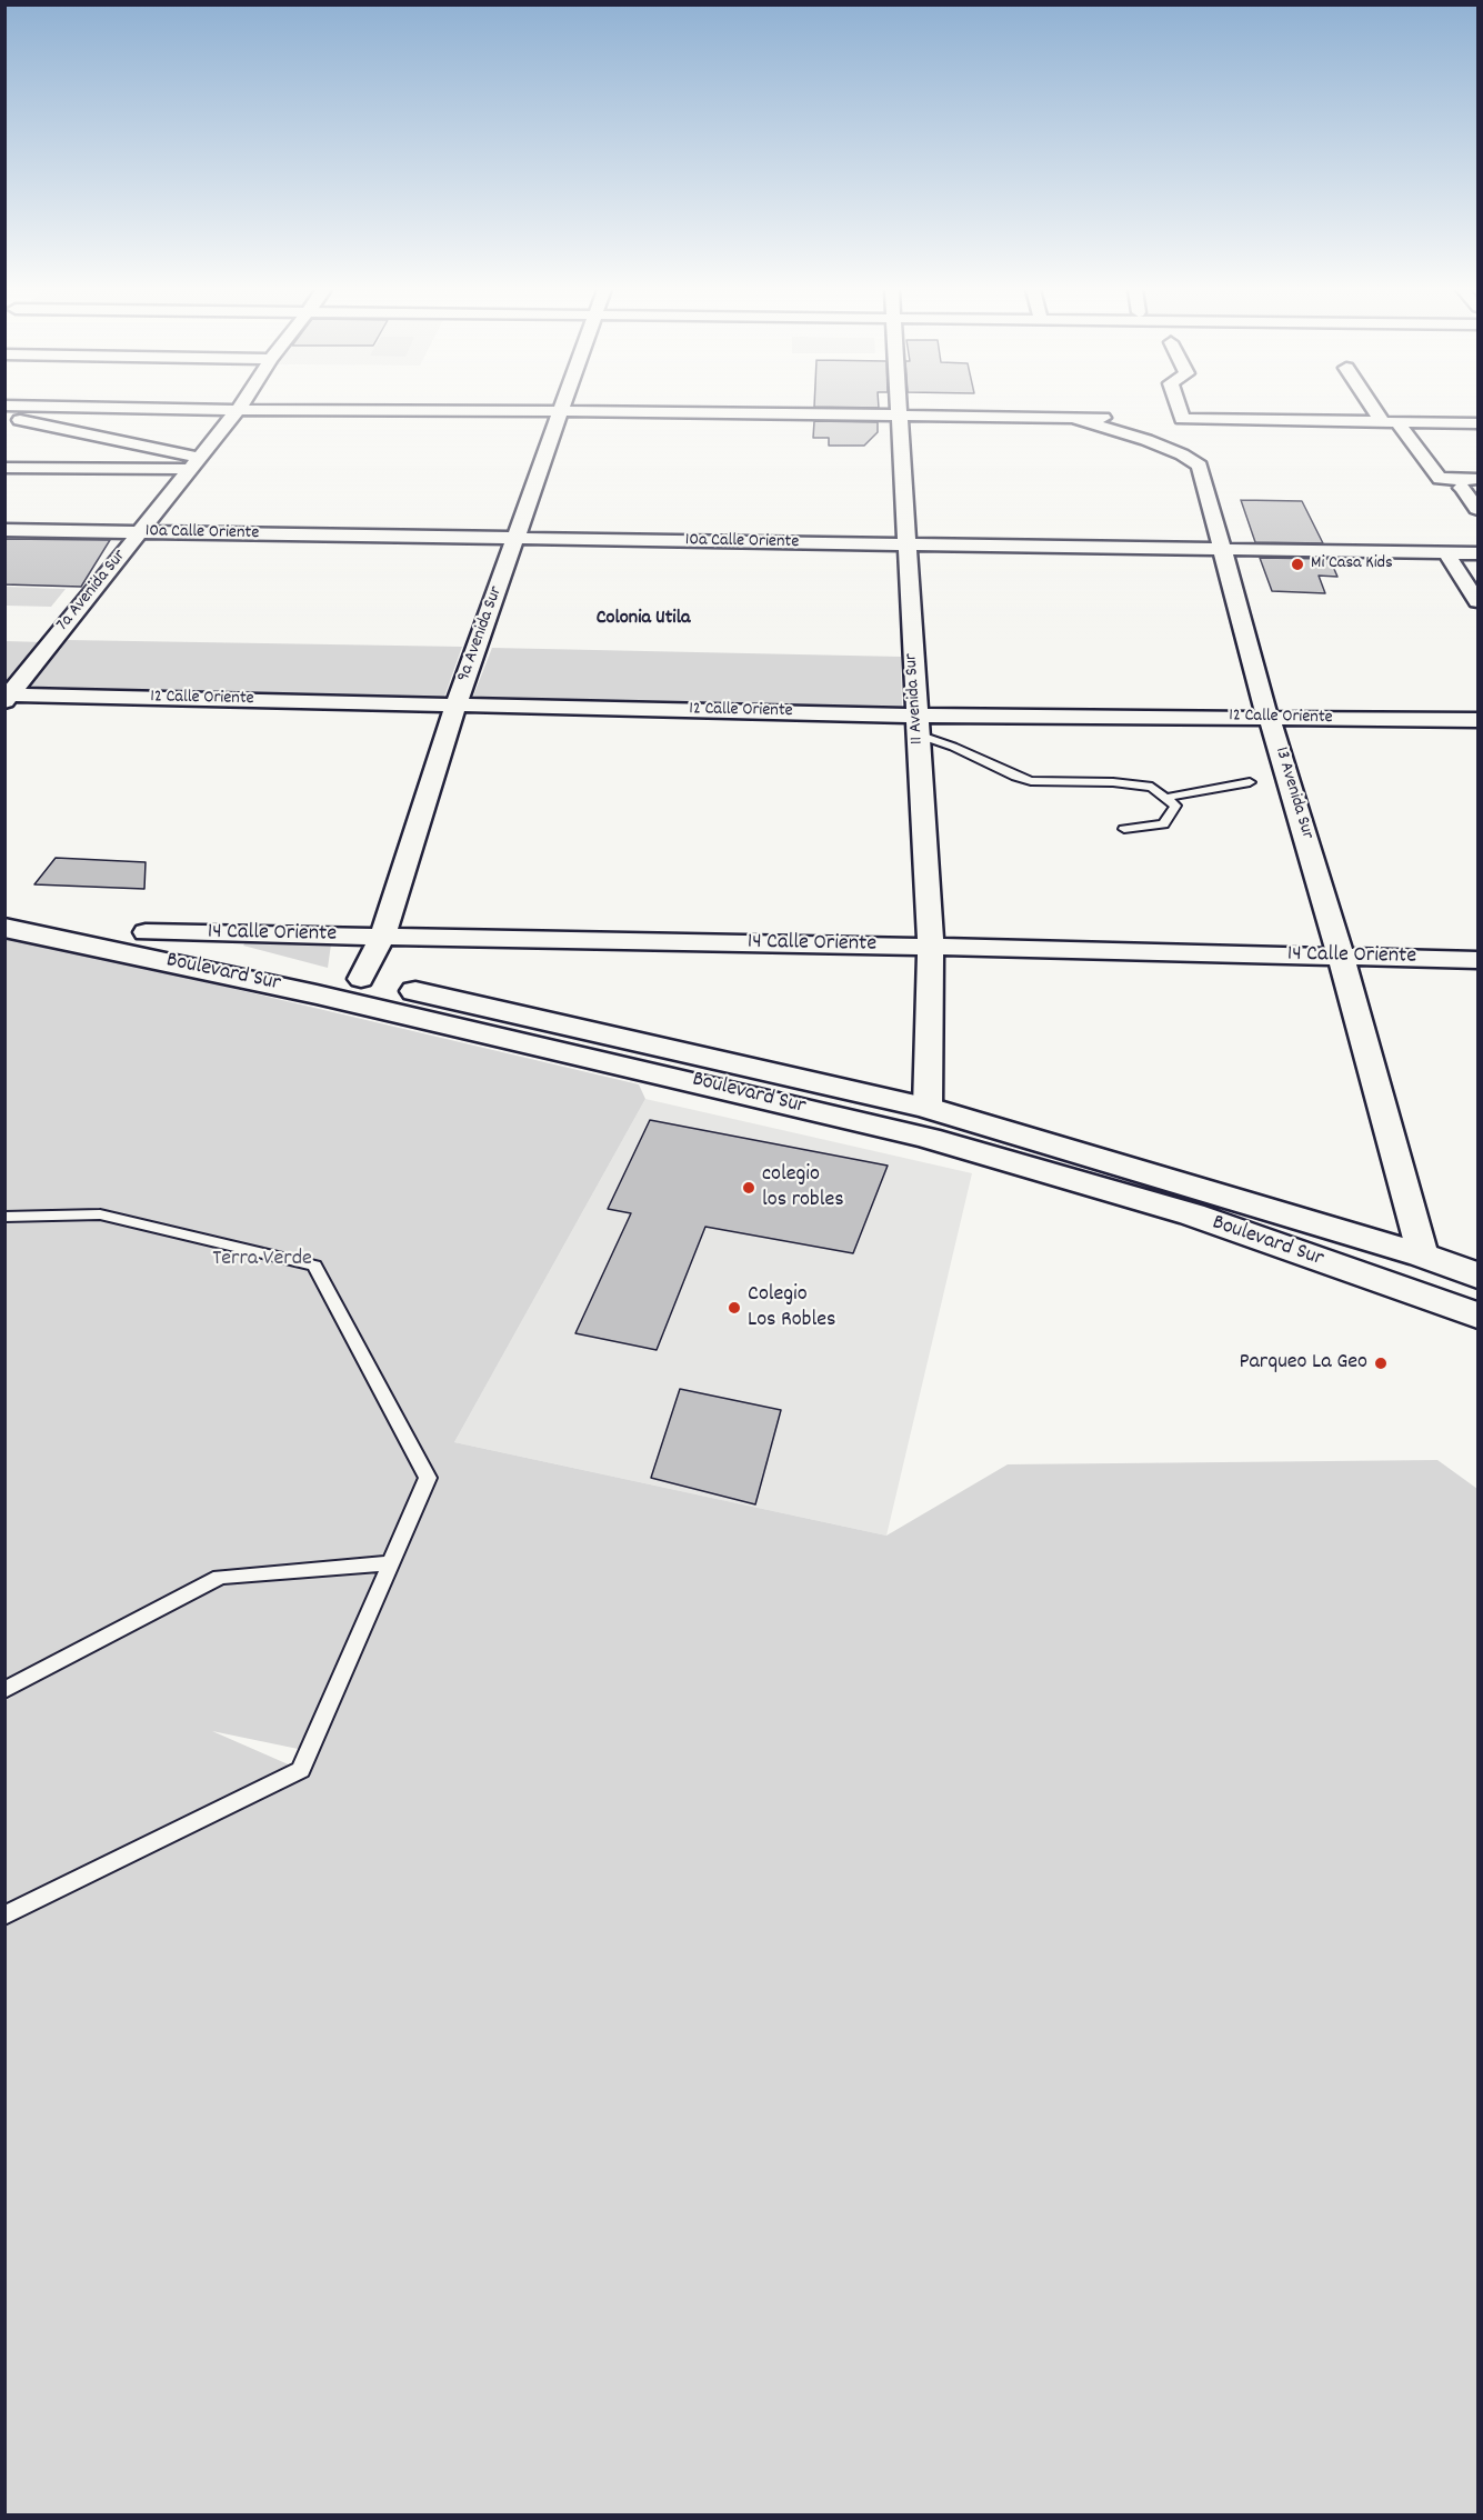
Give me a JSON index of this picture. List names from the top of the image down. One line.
{"streets":{"main road":["Boulevard Sur"],"street":["10a Calle Oriente","7a Avenida Sur","9a Avenida Sur","12 Calle Oriente","11 Avenida Sur","13 Avenida Sur","14 Calle Oriente"]},"crossings":[["10a Calle Oriente","7a Avenida Sur"],["10a Calle Oriente","9a Avenida Sur"],["10a Calle Oriente","11 Avenida Sur"],["10a Calle Oriente","13 Avenida Sur"],["7a Avenida Sur","12 Calle Oriente"],["9a Avenida Sur","12 Calle Oriente"],["9a Avenida Sur","14 Calle Oriente"],["9a Avenida Sur","Boulevard Sur"],["12 Calle Oriente","11 Avenida Sur"],["12 Calle Oriente","13 Avenida Sur"],["11 Avenida Sur","14 Calle Oriente"],["11 Avenida Sur","Boulevard Sur"],["13 Avenida Sur","14 Calle Oriente"],["13 Avenida Sur","Boulevard Sur"],["14 Calle Oriente","Boulevard Sur"]],"districts":["Colonia Utila"],"parks":["Terra Verde"],"places":["Mi Casa Kids","colegio los robles","Colegio Los Robles","Parqueo La Geo"]}
